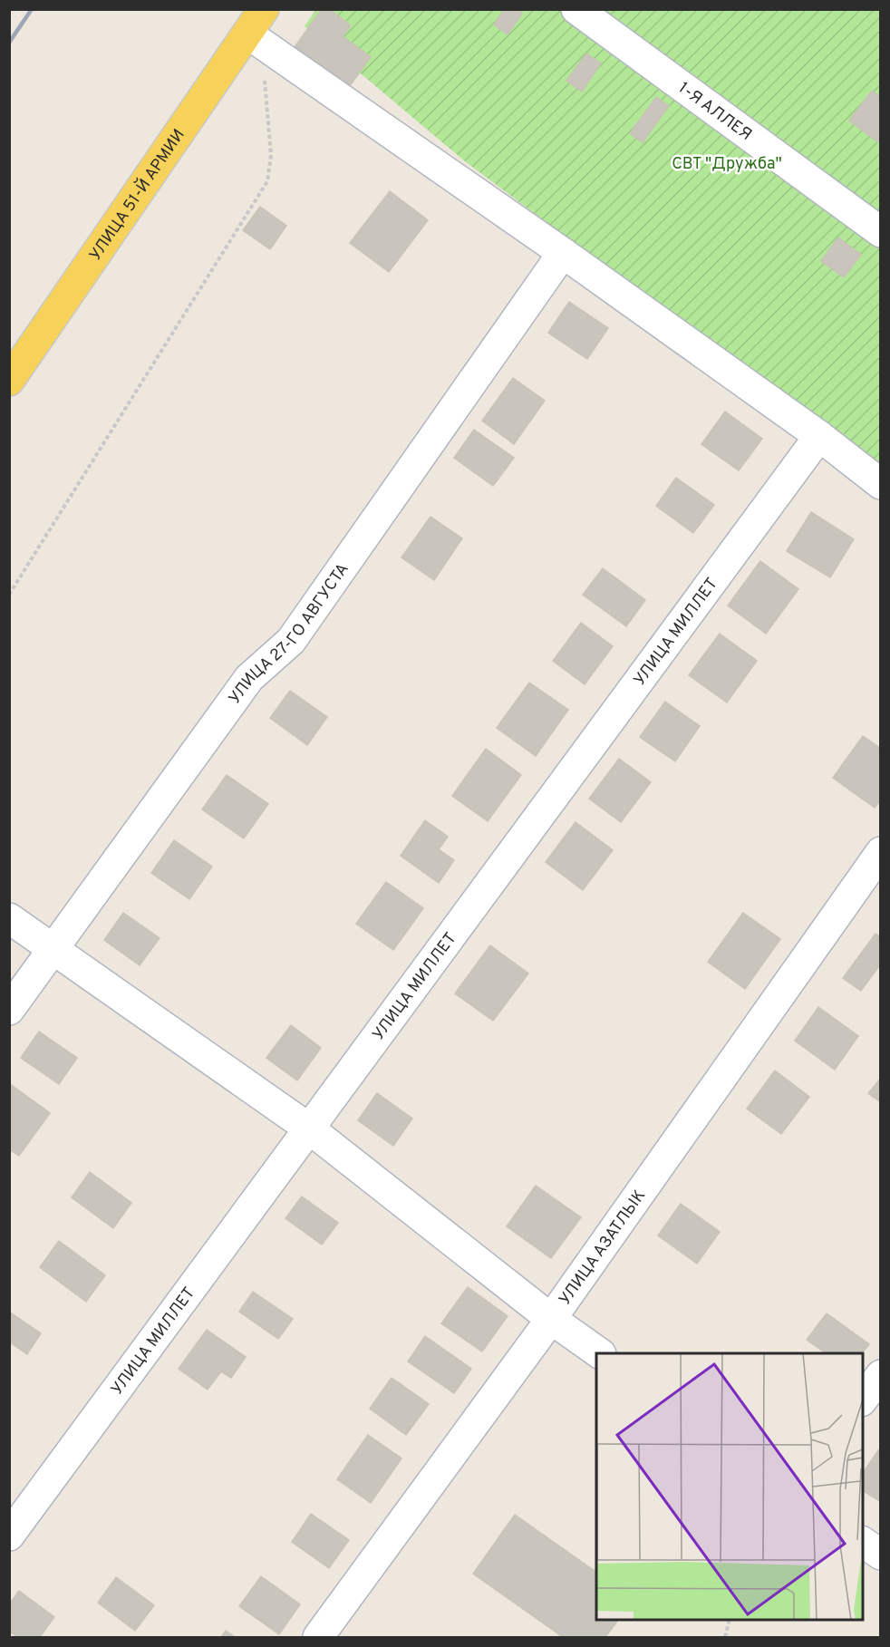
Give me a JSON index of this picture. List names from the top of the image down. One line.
{"streets":{"main road":["УЛИЦА 51-Й АРМИИ"],"street":["1-Я АЛЛЕЯ","УЛИЦА МИЛЛЕТ","УЛИЦА 27-ГО АВГУСТА","УЛИЦА АЗАТЛЫК"]},"parks":["СВТ \"Дружба\""]}
